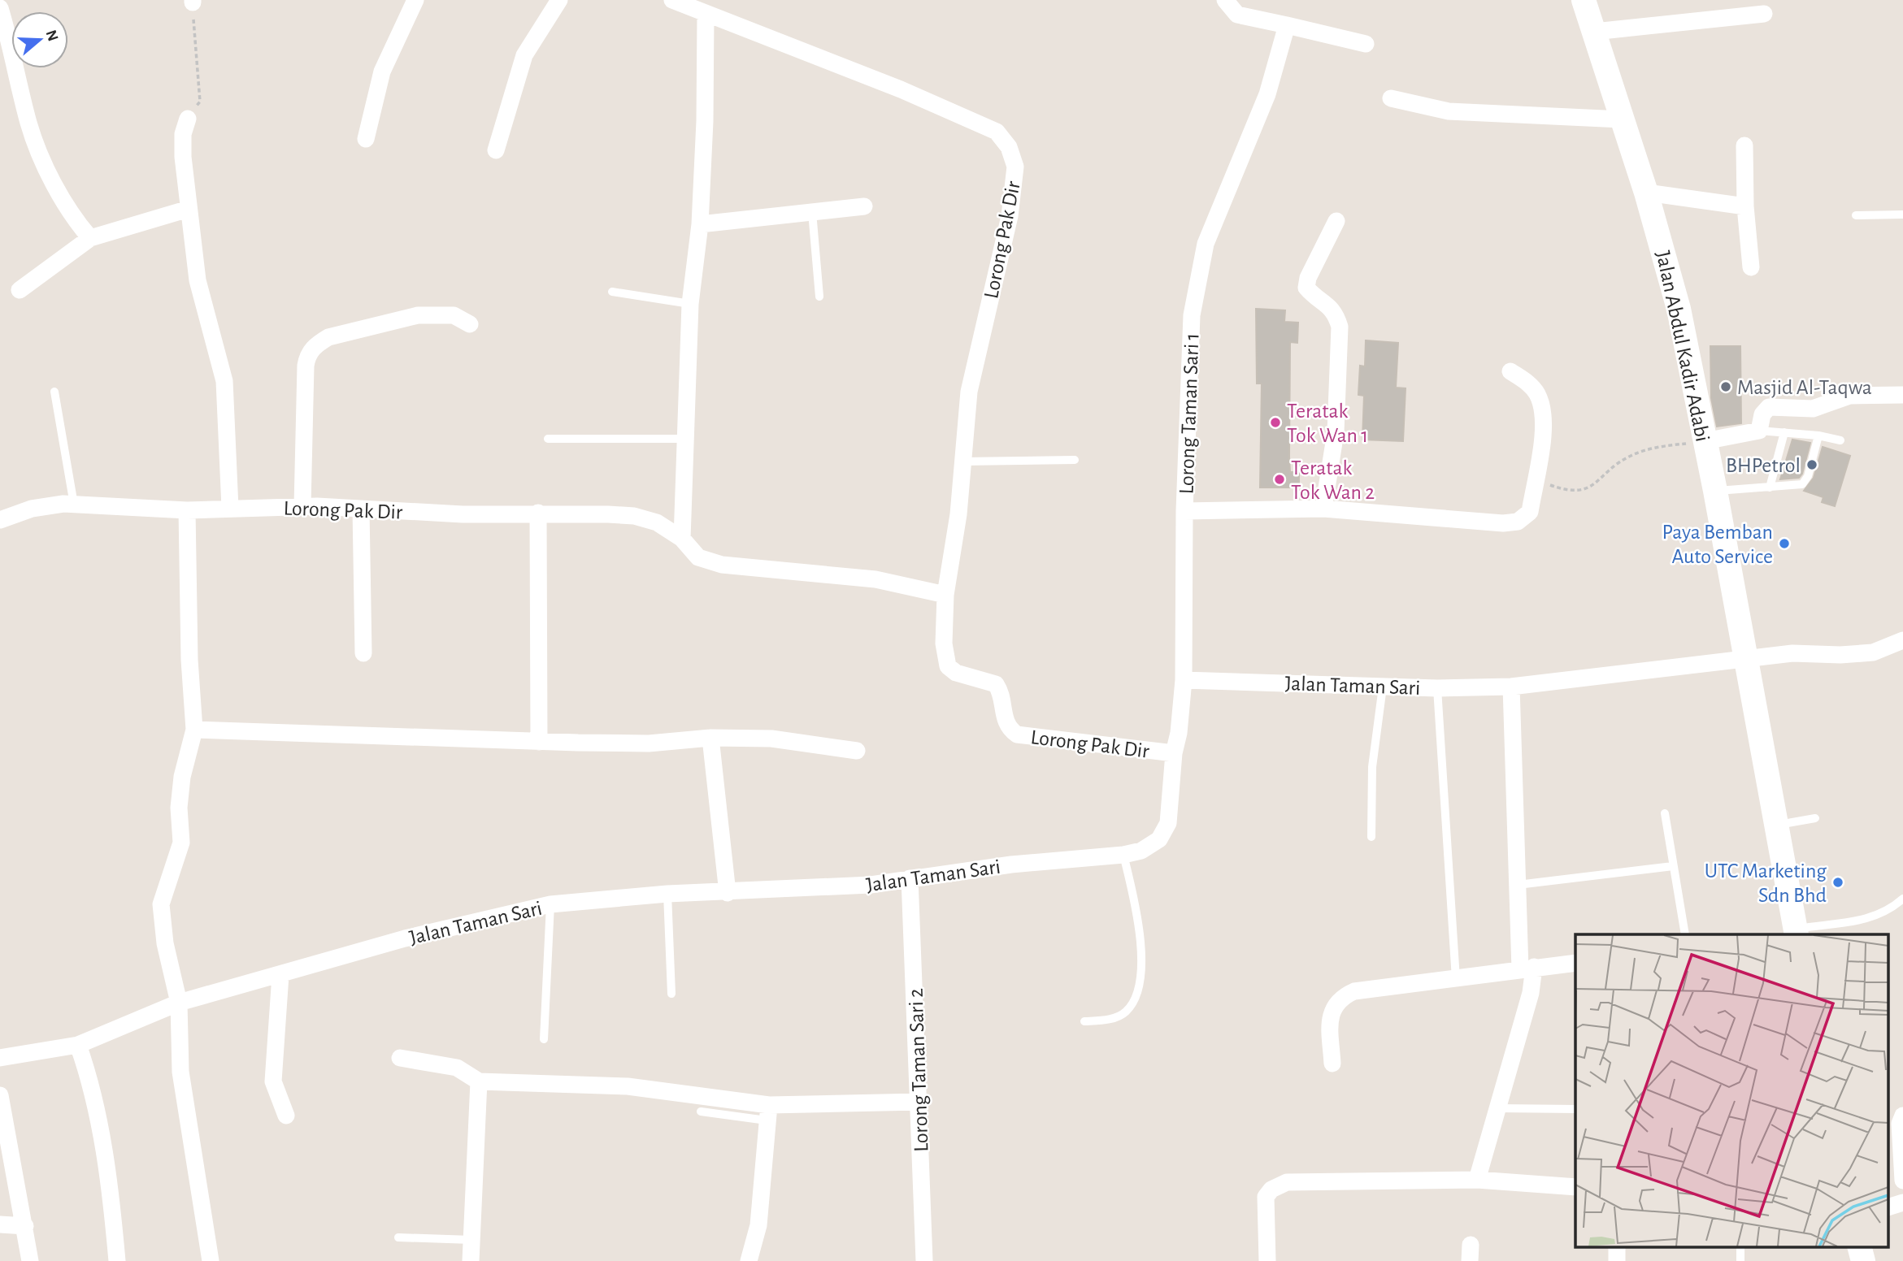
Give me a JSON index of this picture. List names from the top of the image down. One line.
{"streets":{"main road":["Jalan Abdul Kadir Adabi"],"street":["Lorong Pak Dir","Lorong Taman Sari 1","Jalan Taman Sari","Lorong Taman Sari 2"]},"crossings":[["Lorong Pak Dir","Jalan Taman Sari"],["Jalan Abdul Kadir Adabi","Jalan Taman Sari"],["Lorong Taman Sari 1","Jalan Taman Sari"],["Jalan Taman Sari","Lorong Taman Sari 2"]],"places":["Masjid Al-Taqwa","Teratak Tok Wan 1","BHPetrol","Teratak Tok Wan 2","Paya Bemban Auto Service","UTC Marketing Sdn Bhd"],"north":"right"}
